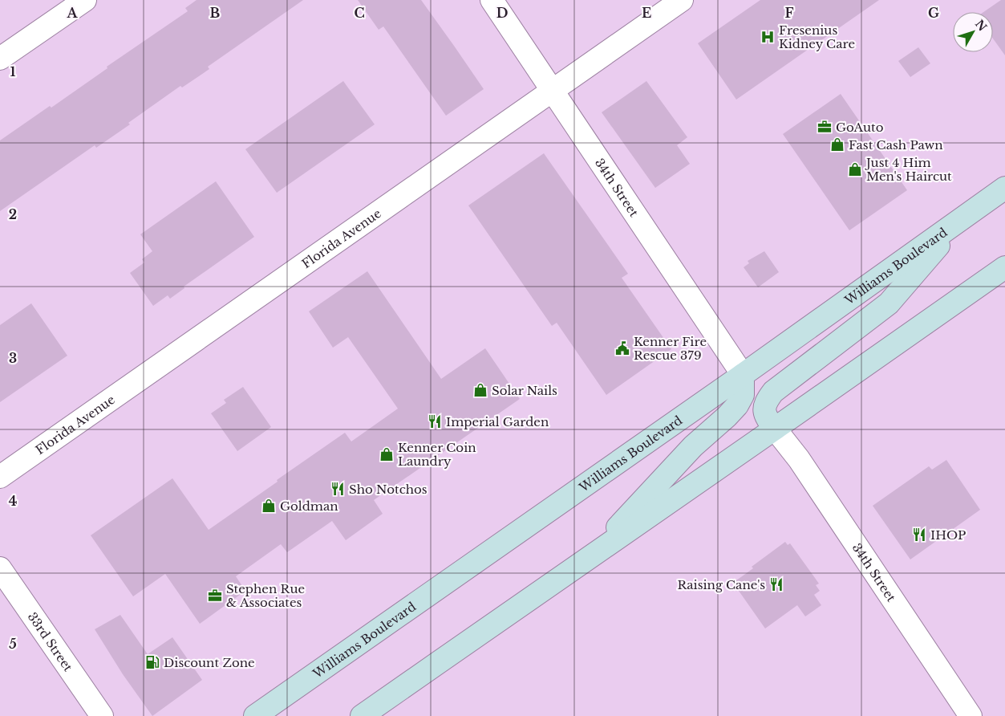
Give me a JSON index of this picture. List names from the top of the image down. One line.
{"streets":{"main road":["Williams Boulevard"],"street":["34th Street","Florida Avenue","33rd Street"]},"crossings":[["34th Street","Florida Avenue"],["34th Street","Williams Boulevard"]],"places":{"hospital":["Fresenius Kidney Care"],"office":["GoAuto","Stephen Rue & Associates"],"shop":["Fast Cash Pawn","Just 4 Him Men's Haircut","Solar Nails","Kenner Coin Laundry","Goldman"],"public building":["Kenner Fire Rescue 379"],"restaurant":["Imperial Garden","Sho Notchos","IHOP","Raising Cane's"],"fuel station":["Discount Zone"]},"north":"top right","grid":{"columns":["A","B","C","D","E","F","G"],"rows":["1","2","3","4","5"]}}
